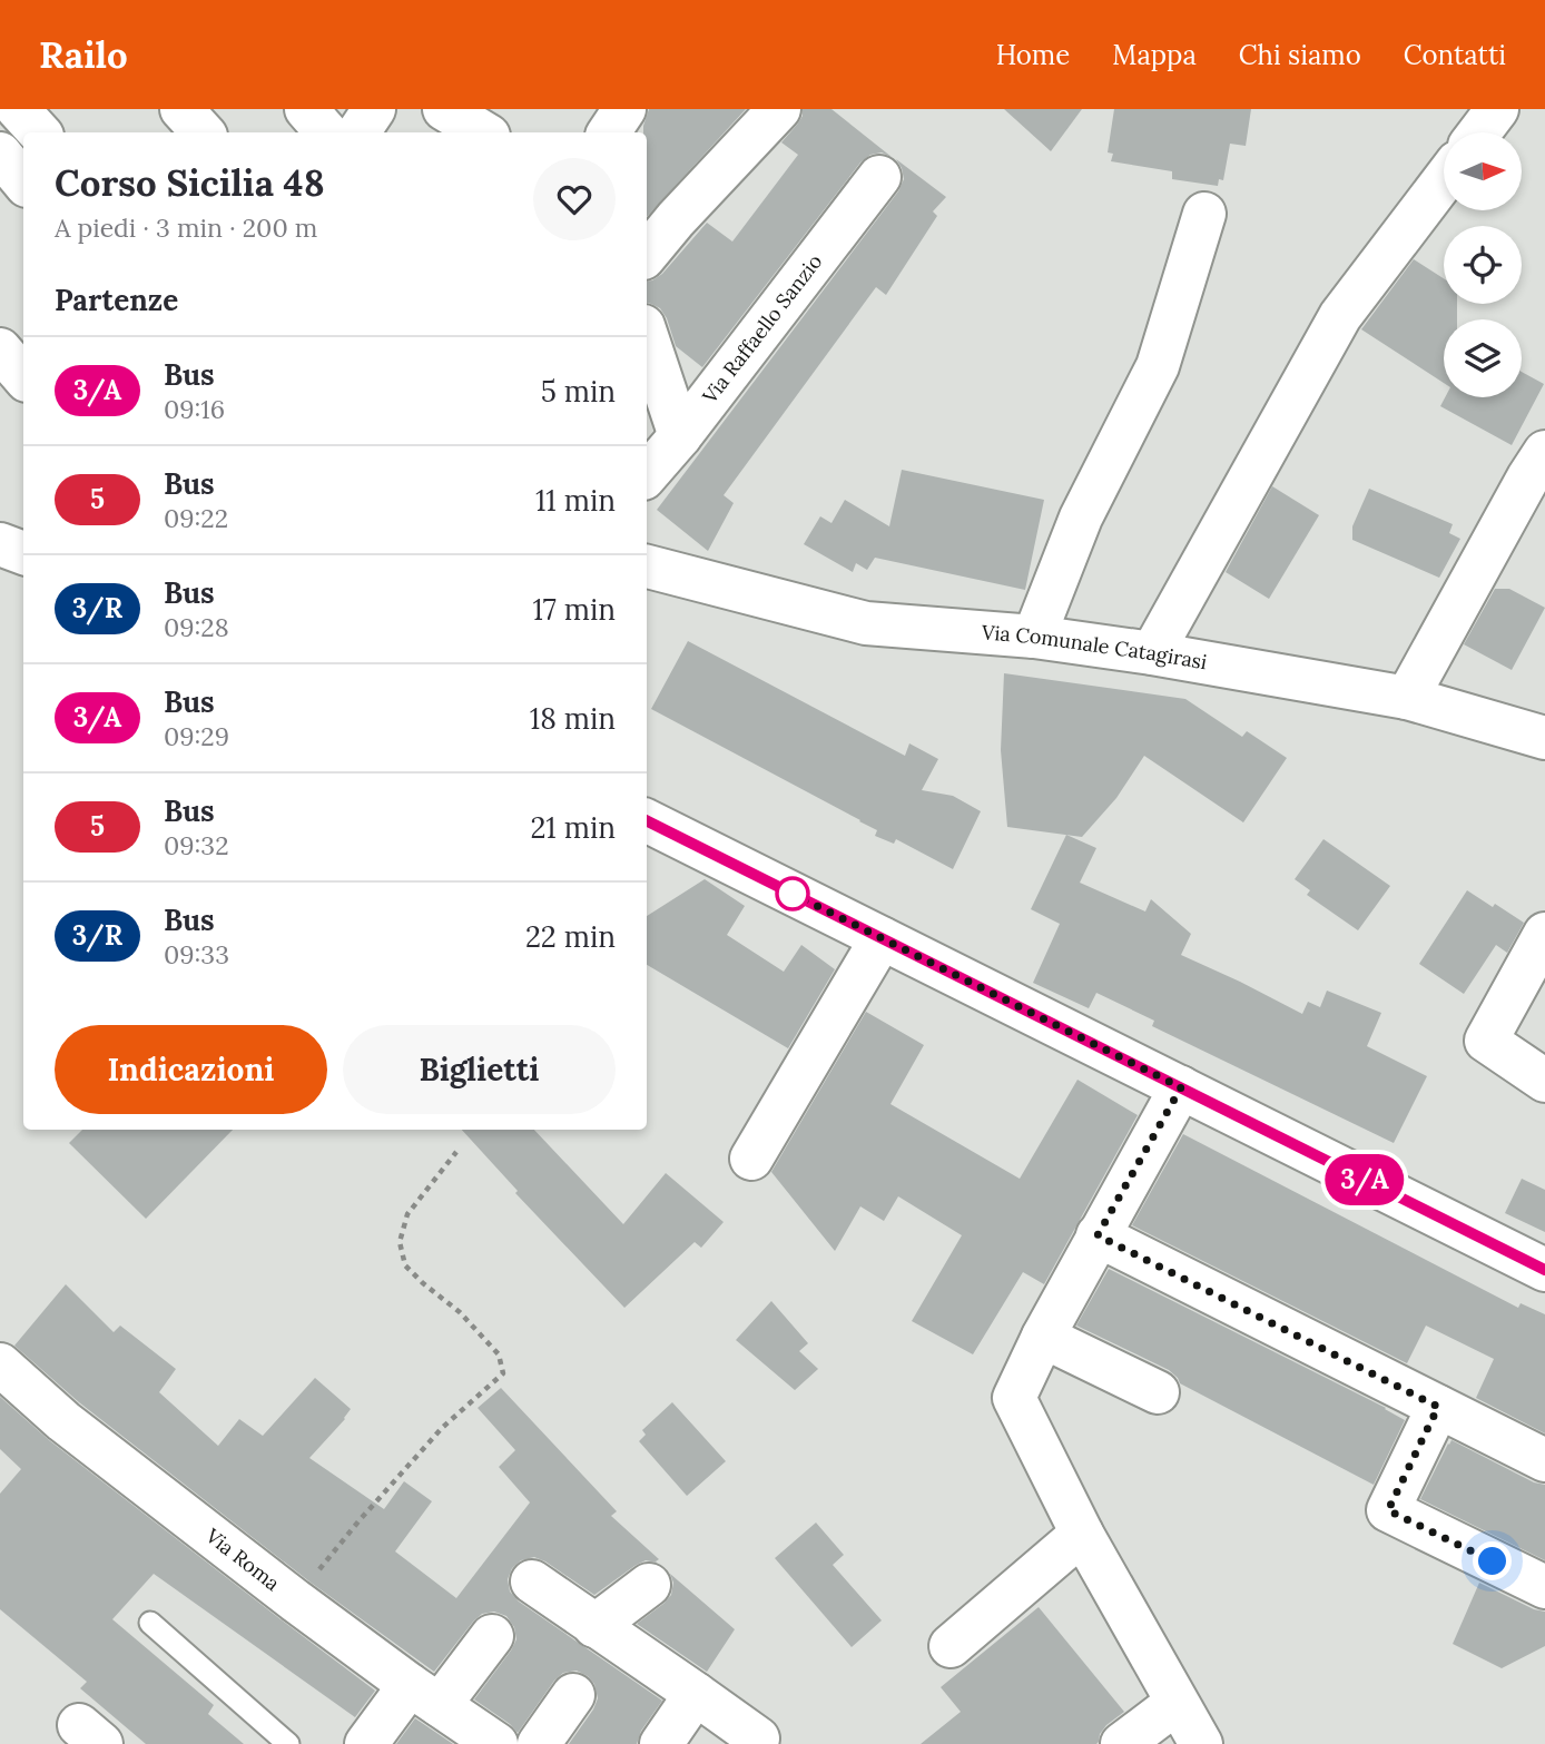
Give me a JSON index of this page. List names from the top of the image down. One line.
{"streets":{"street":["Via Raffaello Sanzio","Via Comunale Catagirasi","Via Roma"]},"lines":["bus line 3/A"],"north":"right","page":{"header":"Railo","nav":["Home","Mappa","Chi siamo","Contatti"],"on_map":"3/A","heading":[["Corso Sicilia 48","A piedi · 3 min · 200 m"],"Partenze"],"list":[{"mark":"3/A","name":"Bus","note":"09:16","value":"5 min"},{"mark":"5","name":"Bus","note":"09:22","value":"11 min"},{"mark":"3/R","name":"Bus","note":"09:28","value":"17 min"},{"mark":"3/A","name":"Bus","note":"09:29","value":"18 min"},{"mark":"5","name":"Bus","note":"09:32","value":"21 min"},{"mark":"3/R","name":"Bus","note":"09:33","value":"22 min"}],"buttons":["Indicazioni","Biglietti"]}}
